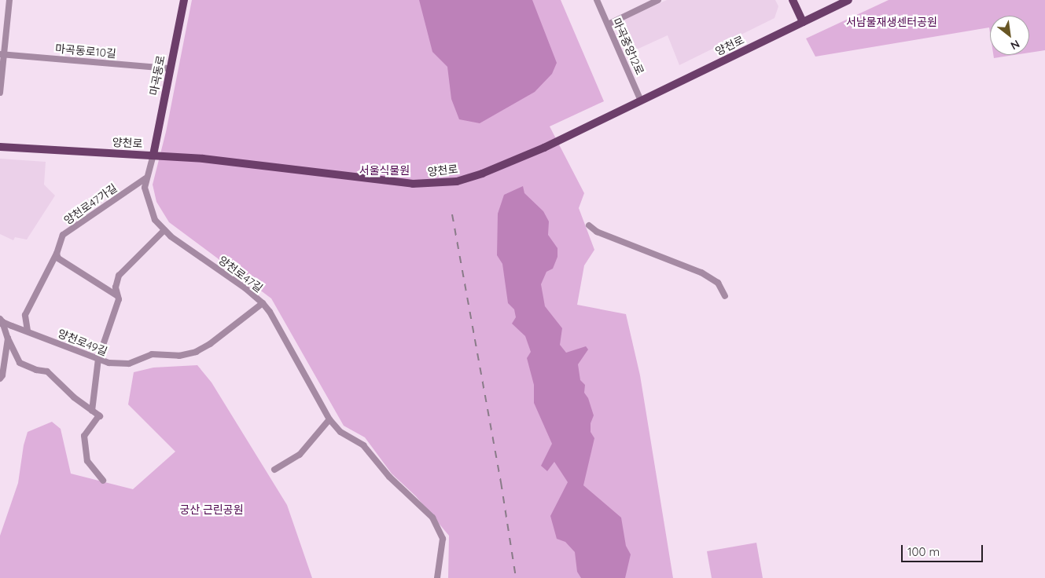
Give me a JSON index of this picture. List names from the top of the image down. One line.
{"streets":{"main road":["양천로","마곡동로"],"street":["마곡중앙12로","마곡동로10길","양천로47가길","양천로47길","양천로49길"]},"crossings":[["양천로","마곡중앙12로"],["양천로","마곡동로"],["양천로","양천로47길"],["마곡동로10길","마곡동로"],["마곡동로","양천로47길"],["양천로47가길","양천로47길"],["양천로47가길","양천로49길"],["양천로47길","양천로49길"]],"parks":["서남물재생센터공원","서울식물원","궁산 근린공원"],"scale_bar":"100 m","north":"bottom right"}
